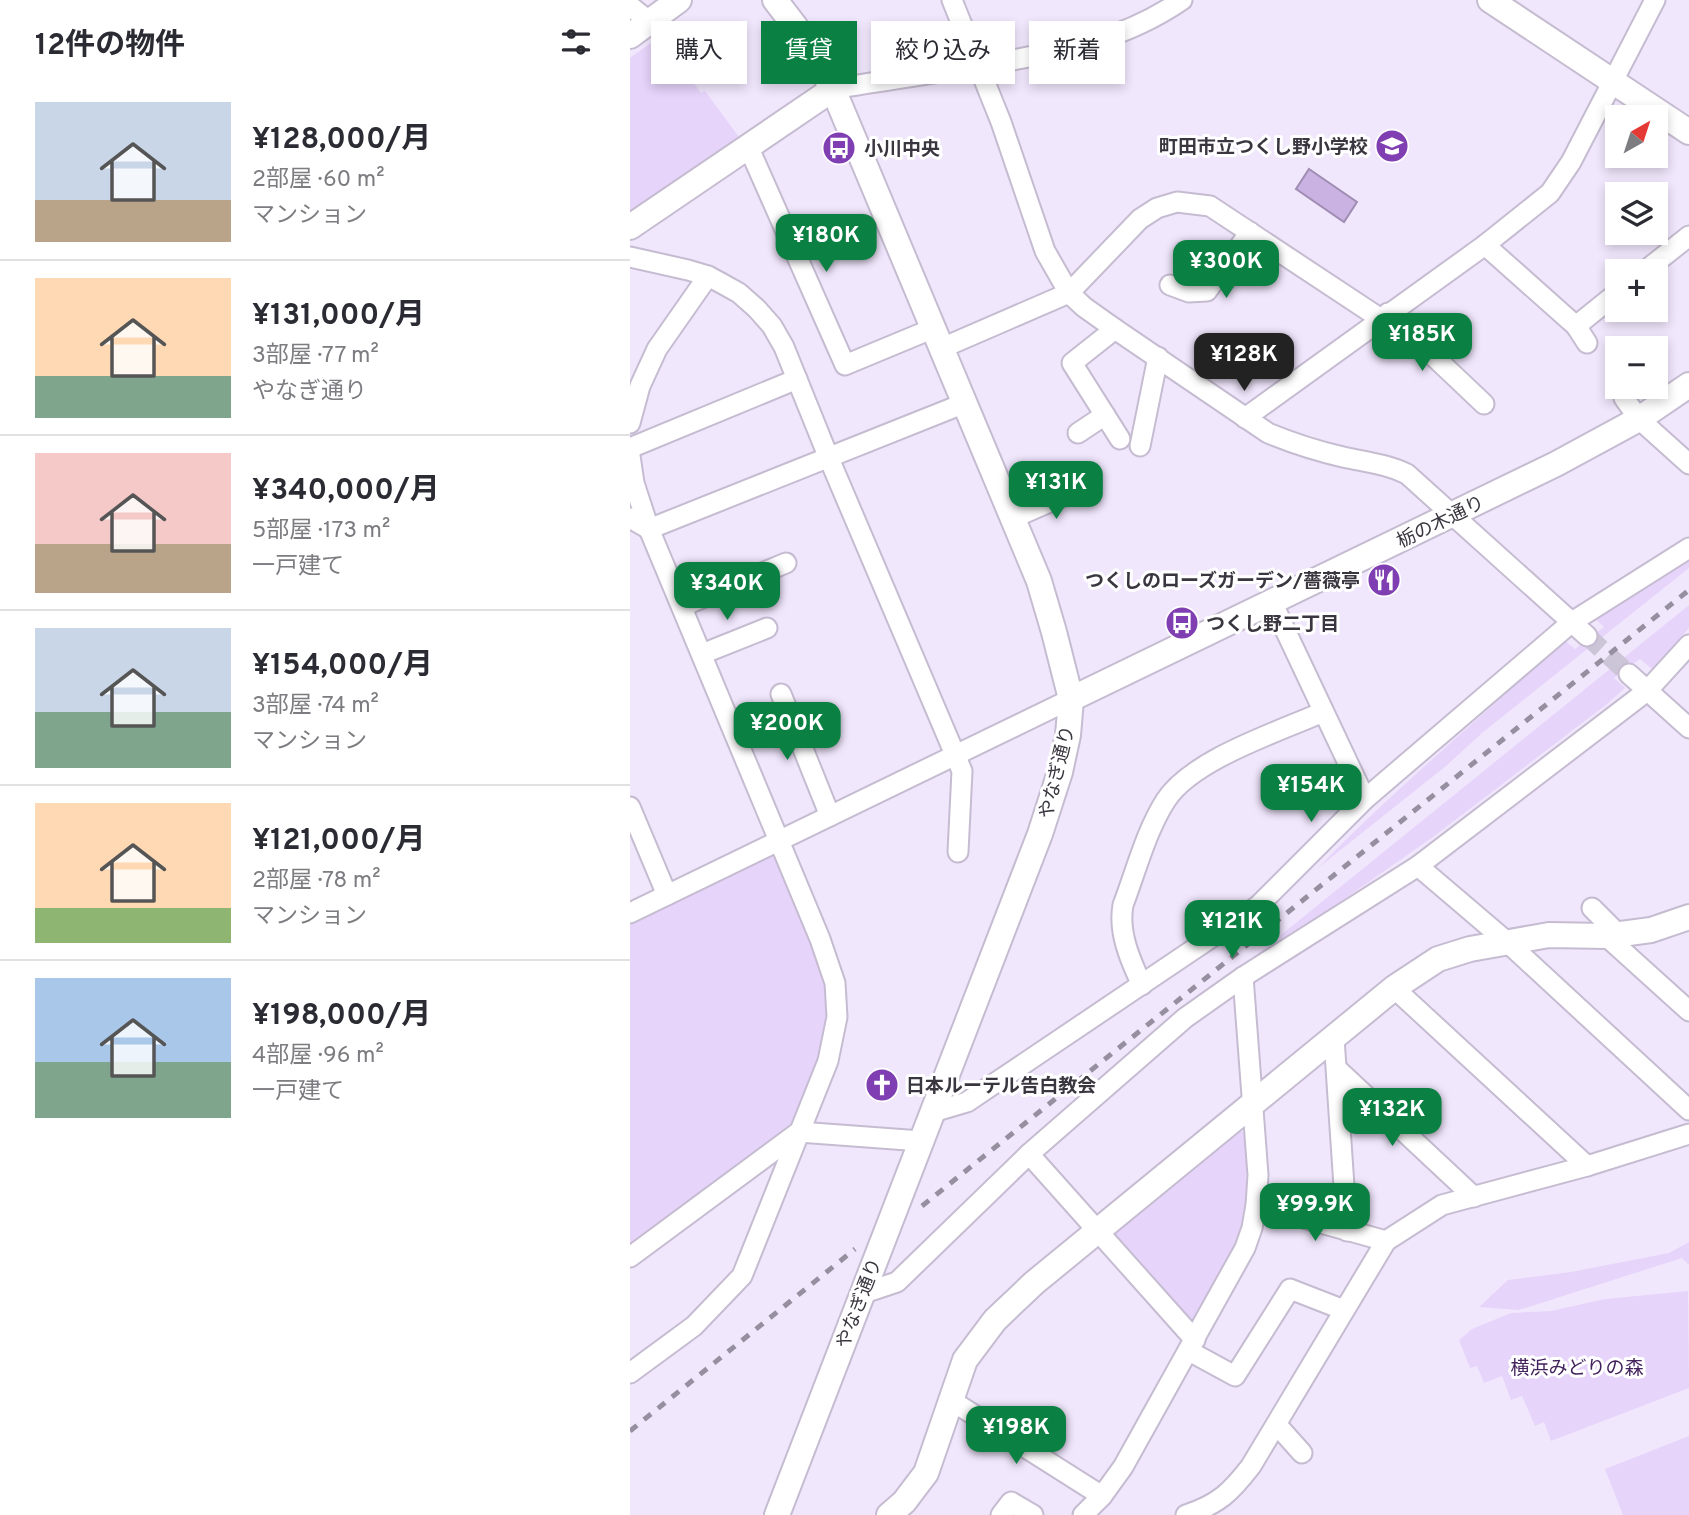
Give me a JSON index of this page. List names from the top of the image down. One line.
{"streets":{"street":["栃の木通り","やなぎ通り"]},"crossings":[["栃の木通り","やなぎ通り"]],"parks":["横浜みどりの森"],"places":{"school or university":["町田市立つくし野小学校"],"bus stop":["小川中央","つくし野二丁目"],"restaurant":["つくしのローズガーデン/薔薇亭"],"church":["日本ルーテル告白教会"]},"north":"top right","page":{"heading":"12件の物件","chip":["購入","賃貸","絞り込み","新着"],"list":[{"name":"¥128,000/月","note":"2部屋 · 60 m² · マンション"},{"name":"¥131,000/月","note":"3部屋 · 77 m² · やなぎ通り"},{"name":"¥340,000/月","note":"5部屋 · 173 m² · 一戸建て"},{"name":"¥154,000/月","note":"3部屋 · 74 m² · マンション"},{"name":"¥121,000/月","note":"2部屋 · 78 m² · マンション"},{"name":"¥198,000/月","note":"4部屋 · 96 m² · 一戸建て"}],"map_buttons":["+","−"],"price":["¥180K","¥300K","¥185K","¥128K","¥131K","¥340K","¥200K","¥154K","¥121K","¥132K","¥99.9K","¥198K"]}}
